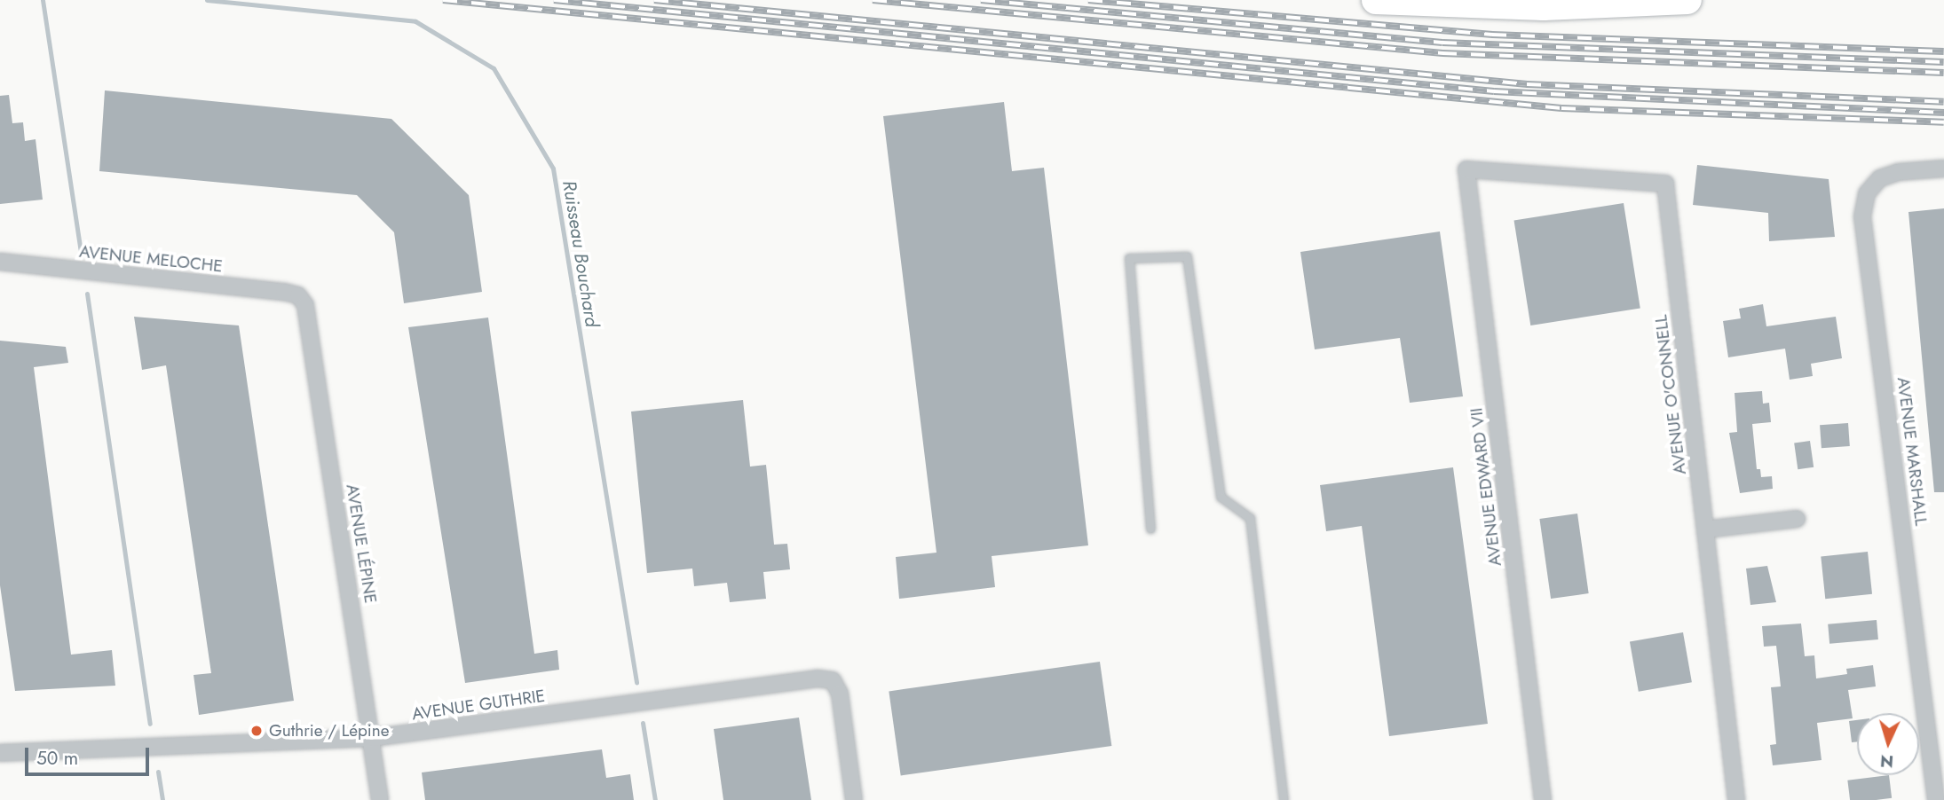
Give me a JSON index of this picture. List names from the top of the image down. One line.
{"streets":{"street":["AVENUE MELOCHE","AVENUE O'CONNELL","AVENUE MARSHALL","AVENUE EDWARD VII","AVENUE LÉPINE","AVENUE GUTHRIE"]},"crossings":[["AVENUE MELOCHE","AVENUE LÉPINE"],["AVENUE O'CONNELL","AVENUE EDWARD VII"],["AVENUE LÉPINE","AVENUE GUTHRIE"]],"water":["Ruisseau Bouchard"],"places":["Guthrie / Lépine"],"scale_bar":"50 m","north":"bottom"}
